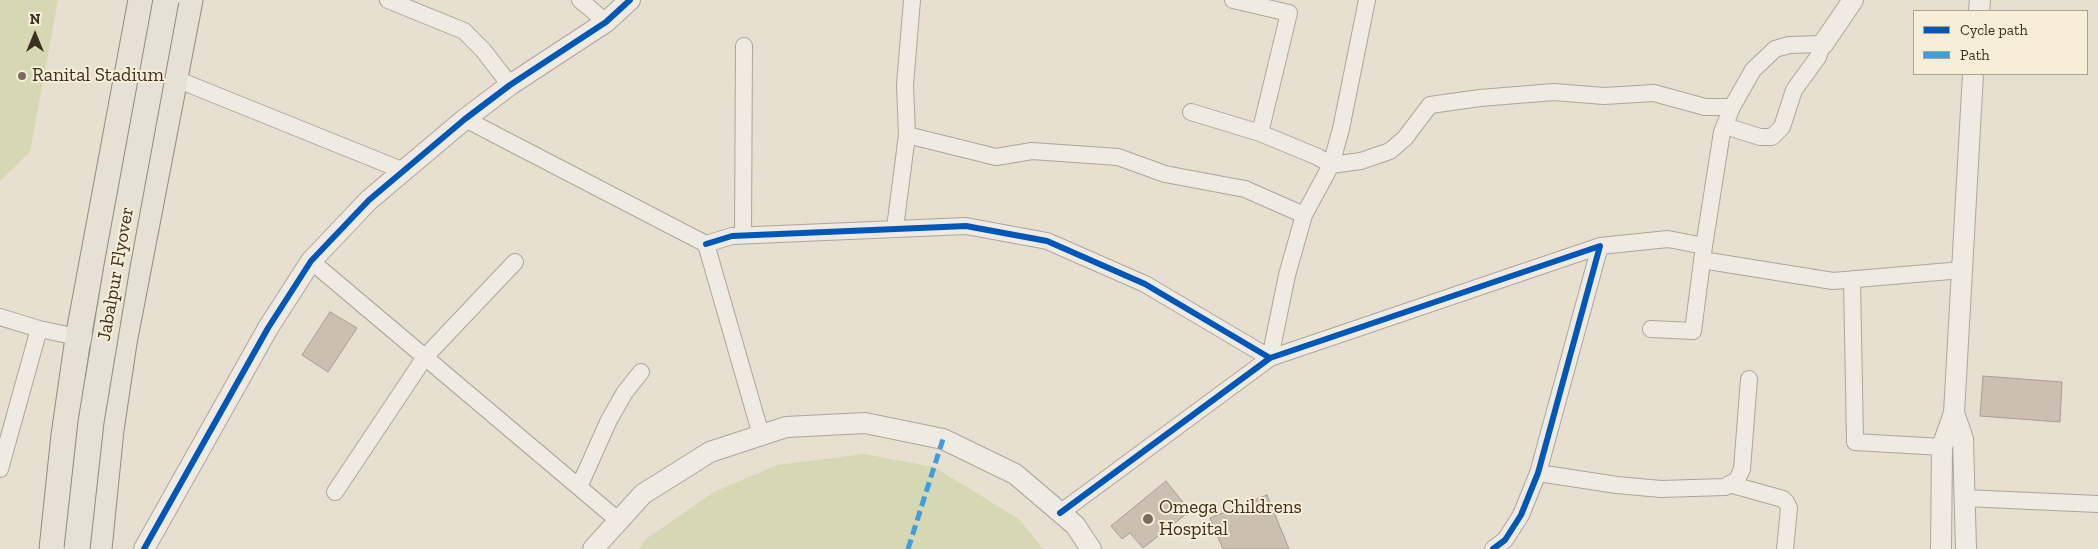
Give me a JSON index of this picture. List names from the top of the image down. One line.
{"streets":{"main road":["Jabalpur Flyover"]},"places":["Ranital Stadium","Omega Childrens Hospital"],"legend":["Cycle path","Path"],"north":"top"}
